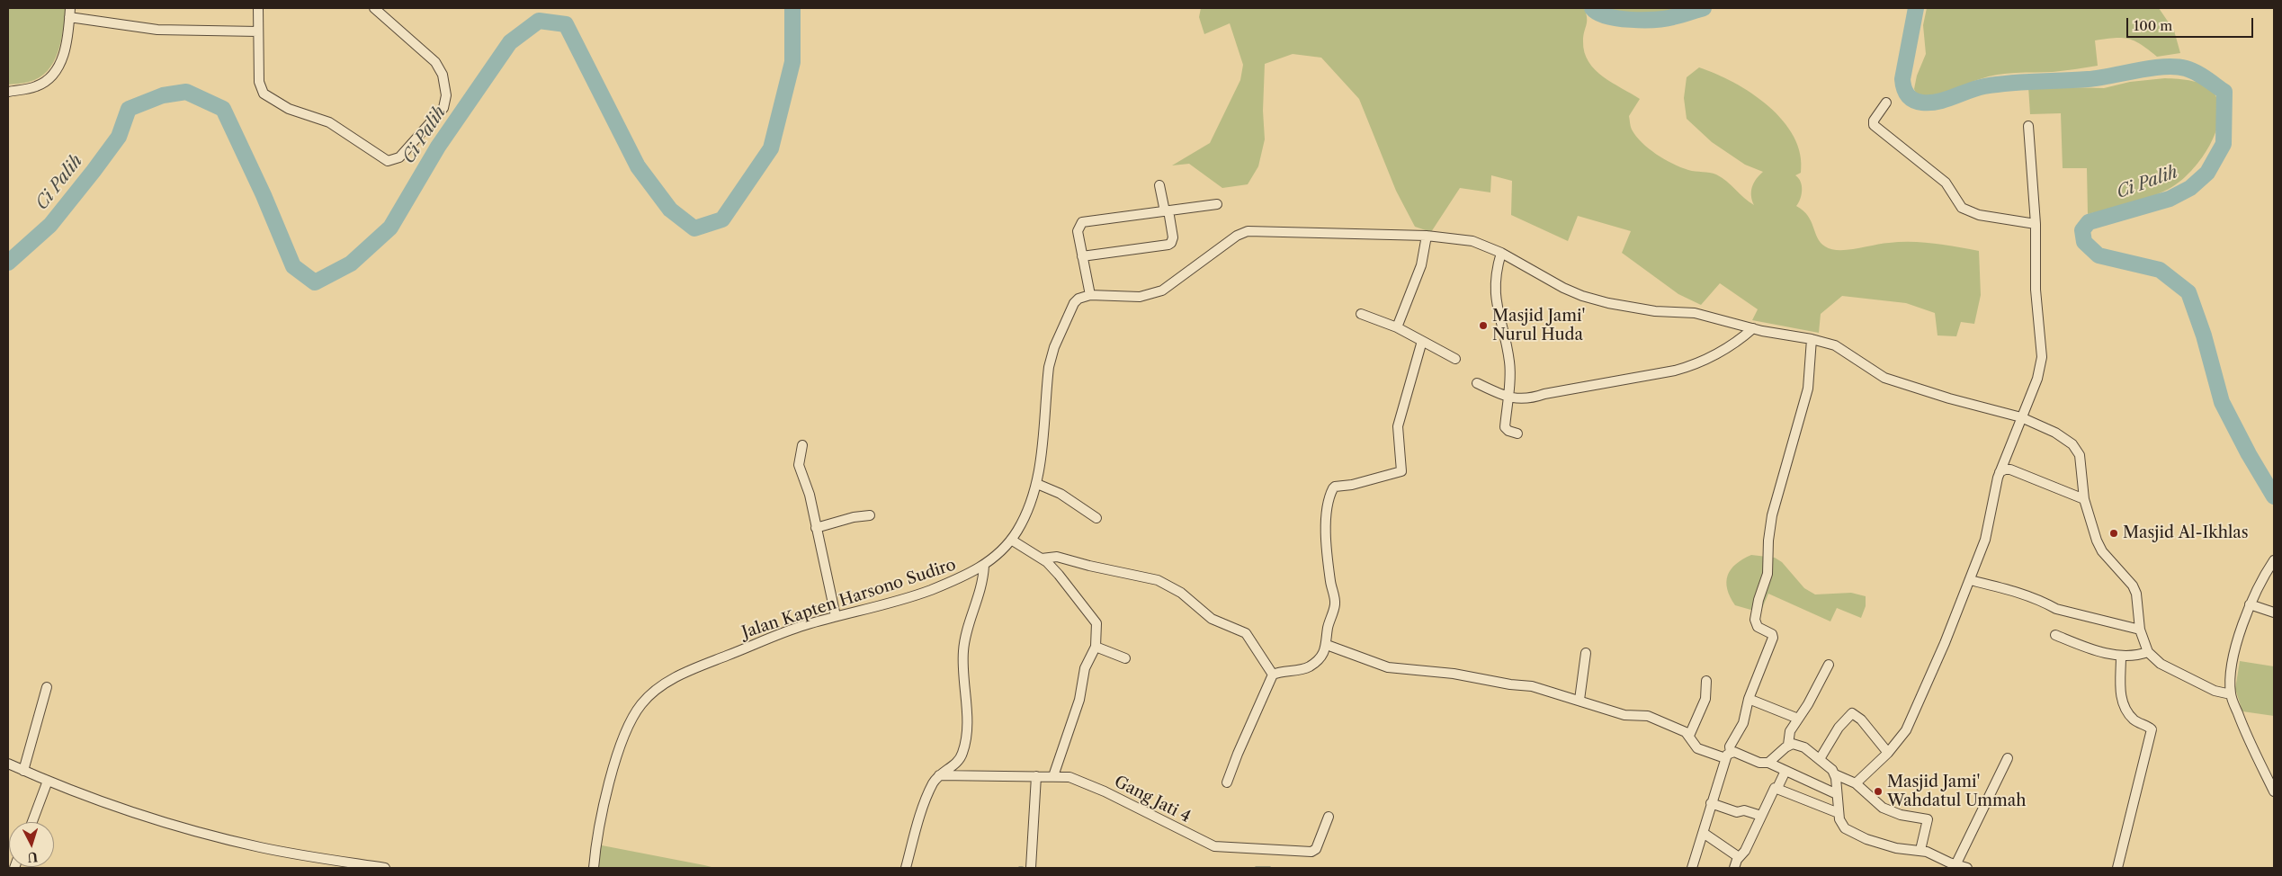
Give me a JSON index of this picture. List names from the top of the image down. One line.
{"streets":{"street":["Jalan Kapten Harsono Sudiro","Gang Jati 4"]},"water":["Ci Palih"],"places":["Masjid Jami' Nurul Huda","Masjid Al-Ikhlas","Masjid Jami' Wahdatul Ummah"],"scale_bar":"100 m","north":"bottom"}
